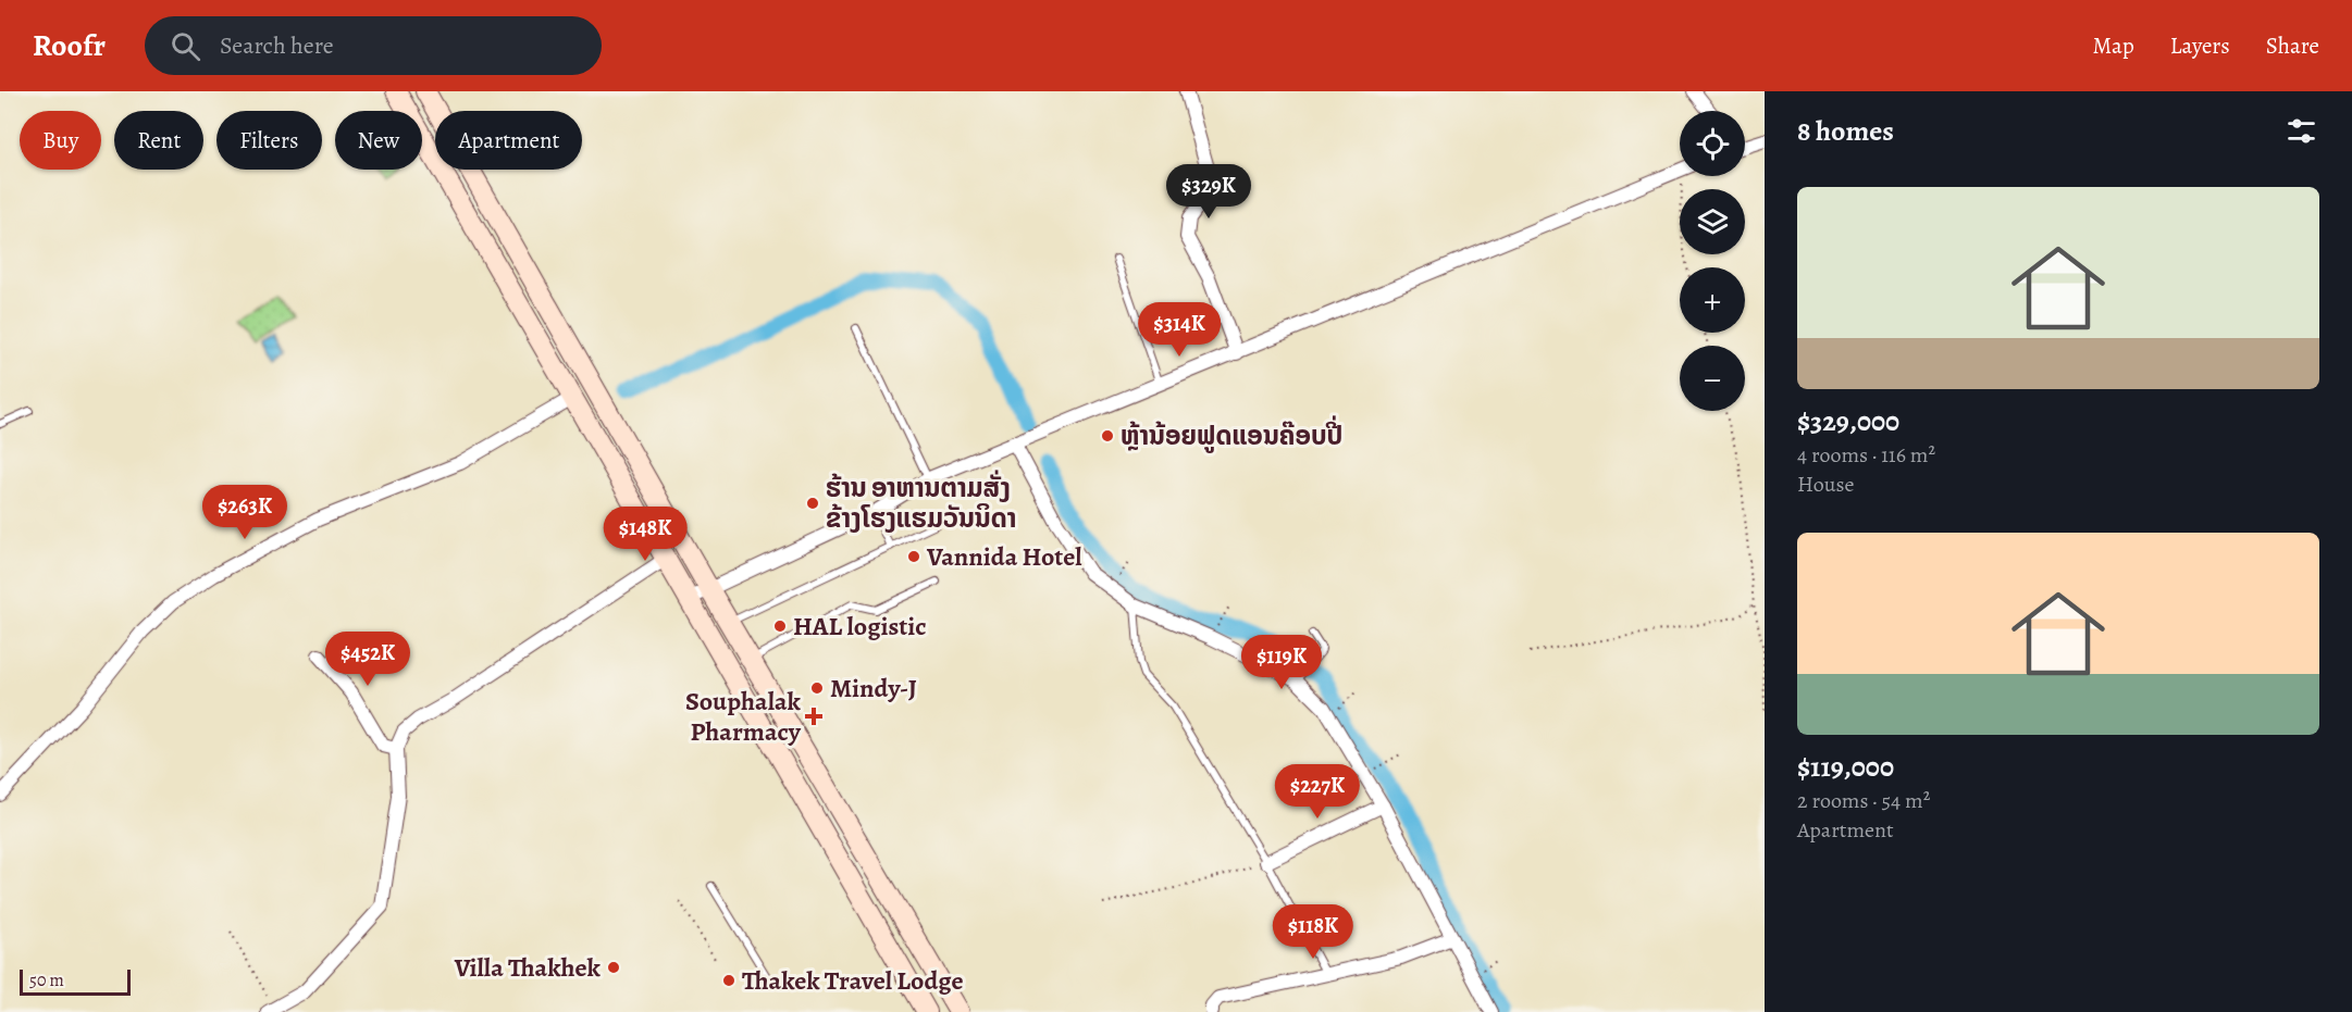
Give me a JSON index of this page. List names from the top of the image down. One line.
{"places":{"other":["ຫຼ້ານ້ອຍຟູດແອນຄ໊ອບປີ່","ຮ້ານ ອາຫານຕາມສັ່ງ ຂ້າງໂຮງແຮມວັນນິດາ","Vannida Hotel","HAL logistic","Mindy-J","Villa Thakhek","Thakek Travel Lodge"],"health":["Souphalak Pharmacy"]},"scale_bar":"50 m","page":{"header":"Roofr","search":"Search here","nav":["Map","Layers","Share"],"heading":"8 homes","map_buttons":["+","−"],"chip":["Buy","Rent","Filters","New","Apartment"],"price":["$329K","$314K","$263K","$148K","$452K","$119K","$227K","$118K"],"list":[{"name":"$329,000","note":"4 rooms · 116 m² · House"},{"name":"$119,000","note":"2 rooms · 54 m² · Apartment"}],"scale":"50 m"}}
